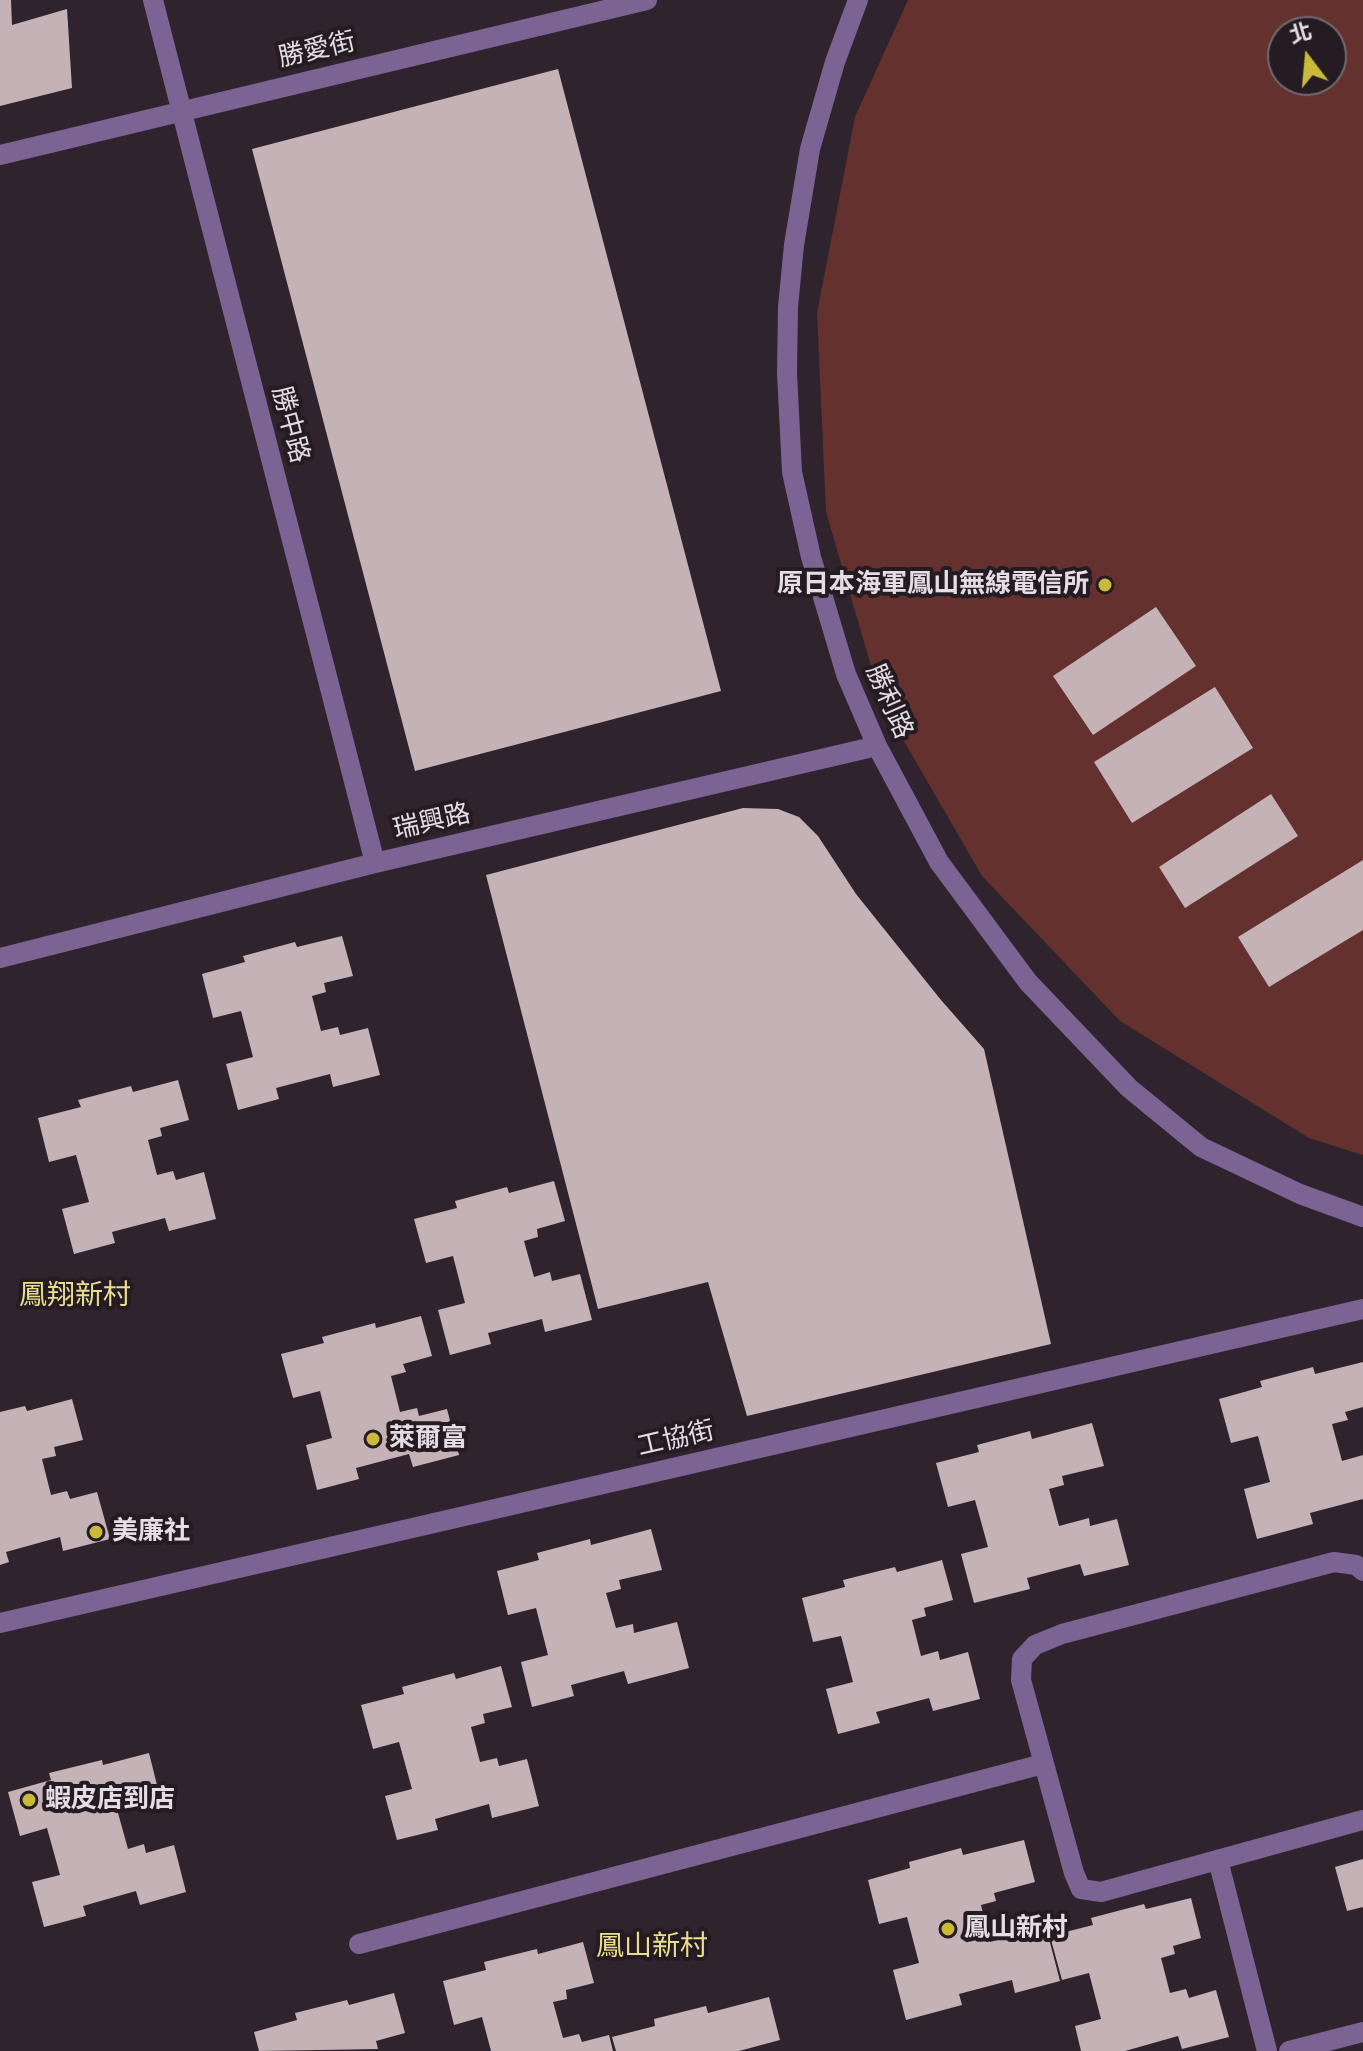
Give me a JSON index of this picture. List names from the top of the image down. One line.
{"streets":{"street":["勝愛街","勝中路","勝利路","瑞興路","工協街"]},"crossings":[["勝愛街","勝中路"],["勝中路","瑞興路"],["勝利路","瑞興路"]],"districts":["鳳翔新村","鳳山新村"],"places":["原日本海軍鳳山無線電信所","萊爾富","美廉社","蝦皮店到店","鳳山新村"],"north":"top"}
